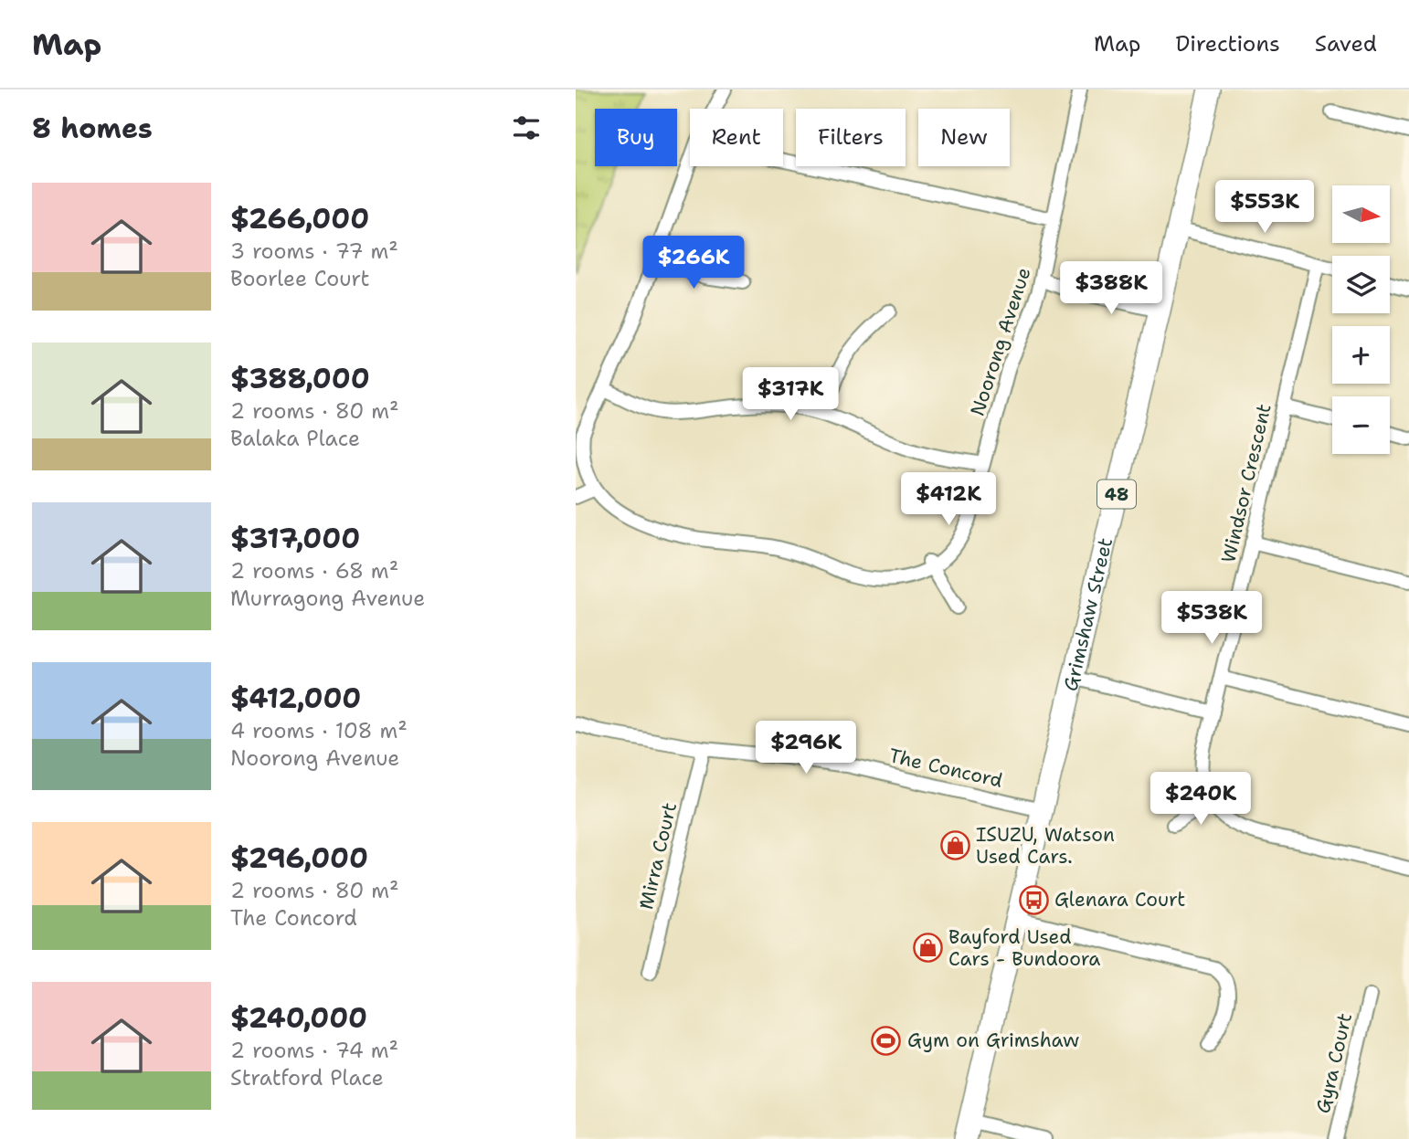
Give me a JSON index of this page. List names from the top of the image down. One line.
{"streets":{"main road":["48","Grimshaw Street"],"street":["Noorong Avenue","Windsor Crescent","The Concord","Mirra Court","Gyra Court"]},"crossings":[["Grimshaw Street","The Concord"],["The Concord","Mirra Court"]],"places":{"shop":["ISUZU, Watson Used Cars.","Bayford Used Cars - Bundoora"],"bus stop":["Glenara Court"],"sports":["Gym on Grimshaw"]},"north":"right","page":{"header":"Map","nav":["Map","Directions","Saved"],"heading":"8 homes","chip":["Buy","Rent","Filters","New"],"list":[{"name":"$266,000","note":"3 rooms · 77 m² · Boorlee Court"},{"name":"$388,000","note":"2 rooms · 80 m² · Balaka Place"},{"name":"$317,000","note":"2 rooms · 68 m² · Murragong Avenue"},{"name":"$412,000","note":"4 rooms · 108 m² · Noorong Avenue"},{"name":"$296,000","note":"2 rooms · 80 m² · The Concord"},{"name":"$240,000","note":"2 rooms · 74 m² · Stratford Place"}],"price":["$553K","$266K","$388K","$317K","$412K","$538K","$296K","$240K"],"map_buttons":["+","−"]}}
